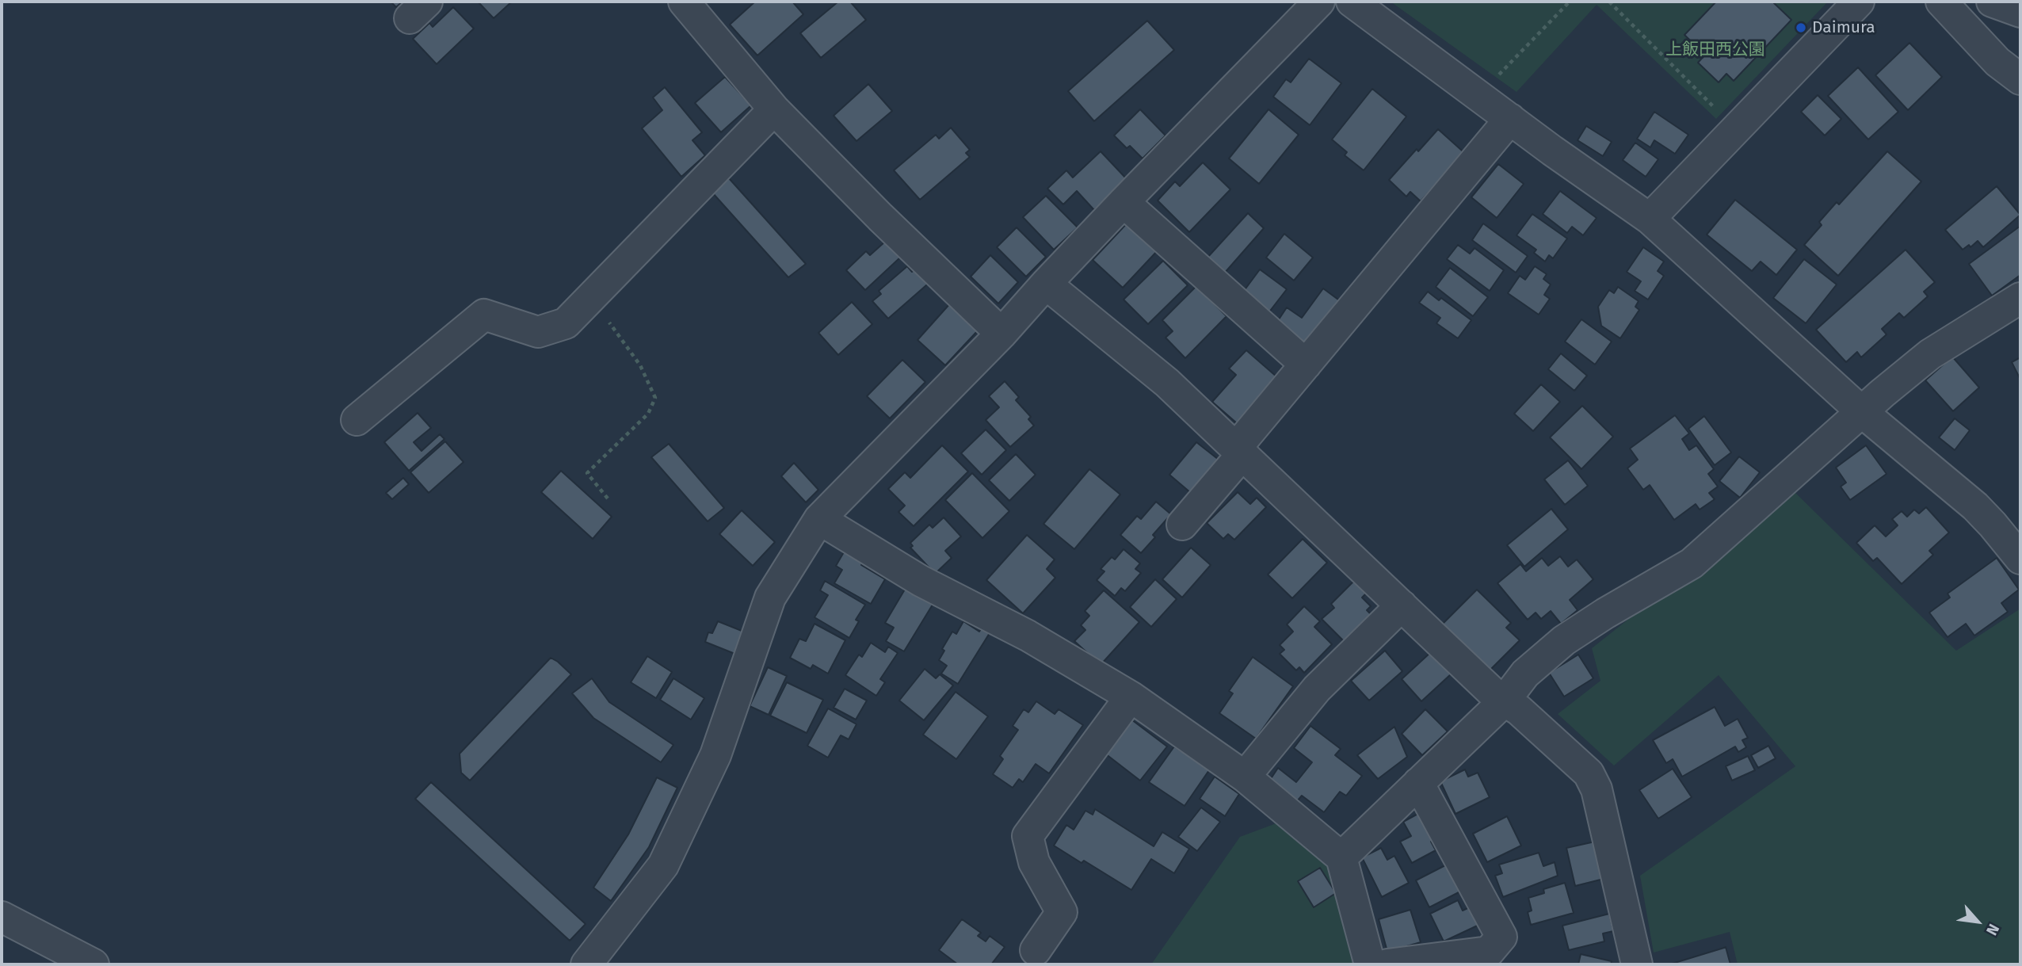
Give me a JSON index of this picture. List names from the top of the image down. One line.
{"parks":["上飯田西公園"],"places":["Daimura"],"north":"bottom right"}
